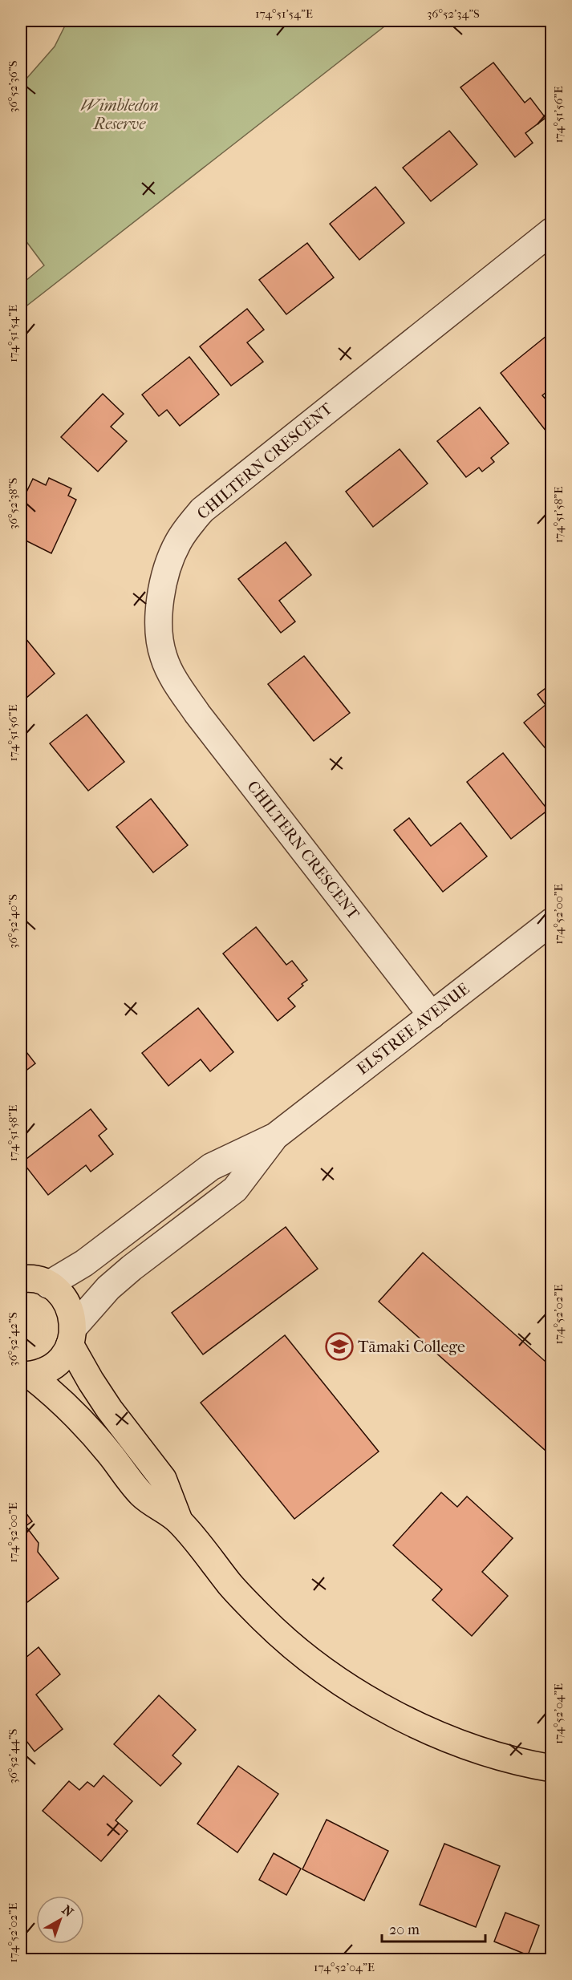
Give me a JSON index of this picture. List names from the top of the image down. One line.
{"streets":{"street":["CHILTERN CRESCENT","ELSTREE AVENUE"]},"crossings":[["CHILTERN CRESCENT","ELSTREE AVENUE"]],"parks":["Wimbledon Reserve"],"places":{"school or university":["Tāmaki College"]},"scale_bar":"20 m","north":"top right","coordinates":["174°51'54\"E","36°52'34\"S","36°52'36\"S","174°51'56\"E","36°52'38\"S","174°51'58\"E","174°52'00\"E","36°52'40\"S","174°52'02\"E","36°52'42\"S","174°52'04\"E","36°52'44\"S"]}
